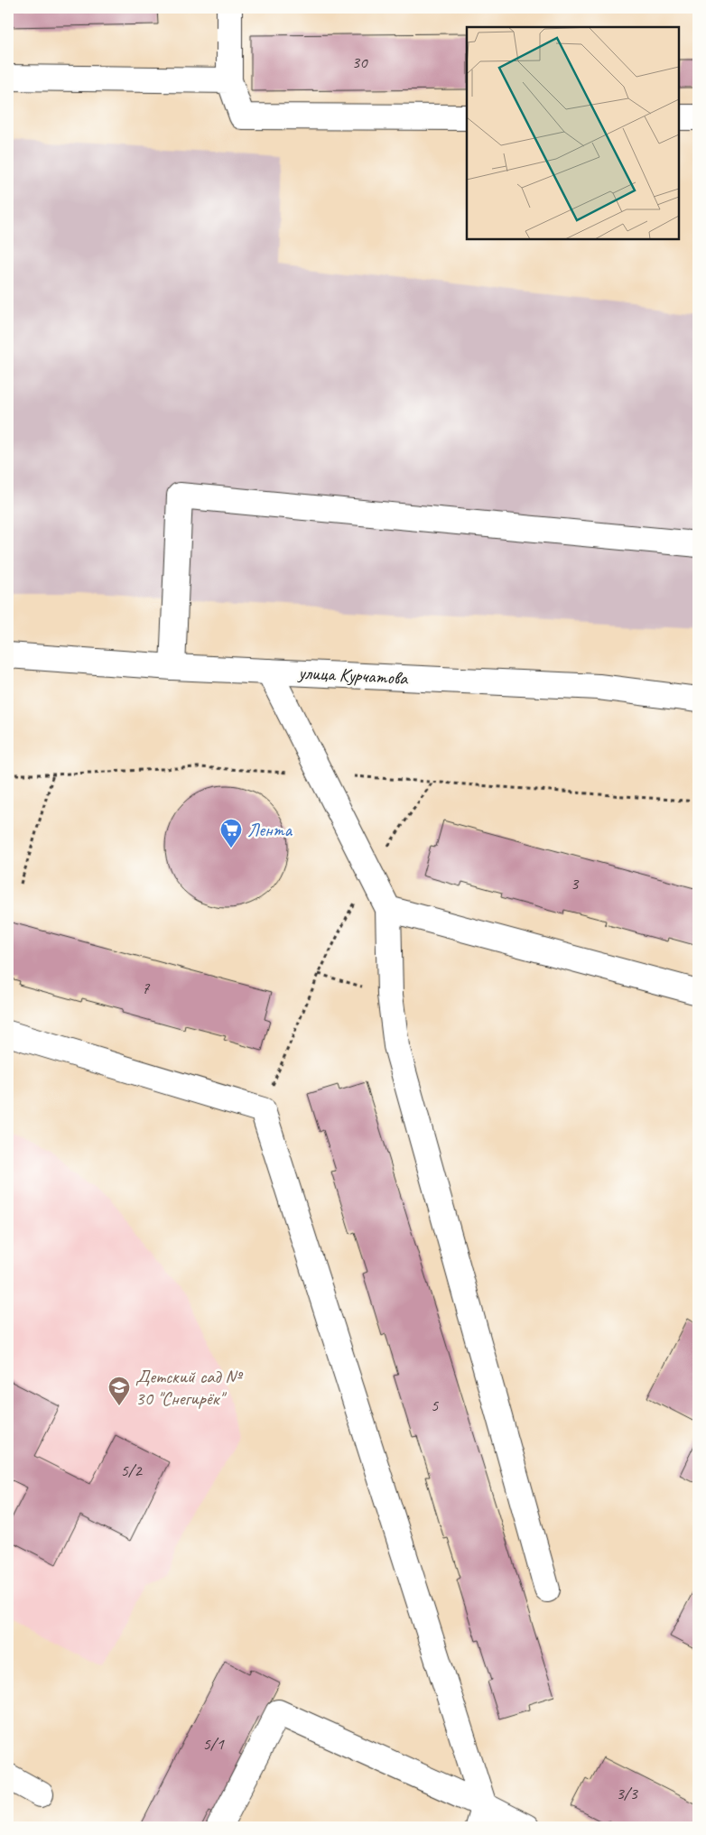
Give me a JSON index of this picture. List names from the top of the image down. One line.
{"streets":{"main road":["улица Курчатова"]},"places":{"supermarket":["Лента"],"school or university":["Детский сад № 30 \"Снегирёк\""]},"house_numbers":["30","3","7","5","5/2","5/1","3/3"]}
